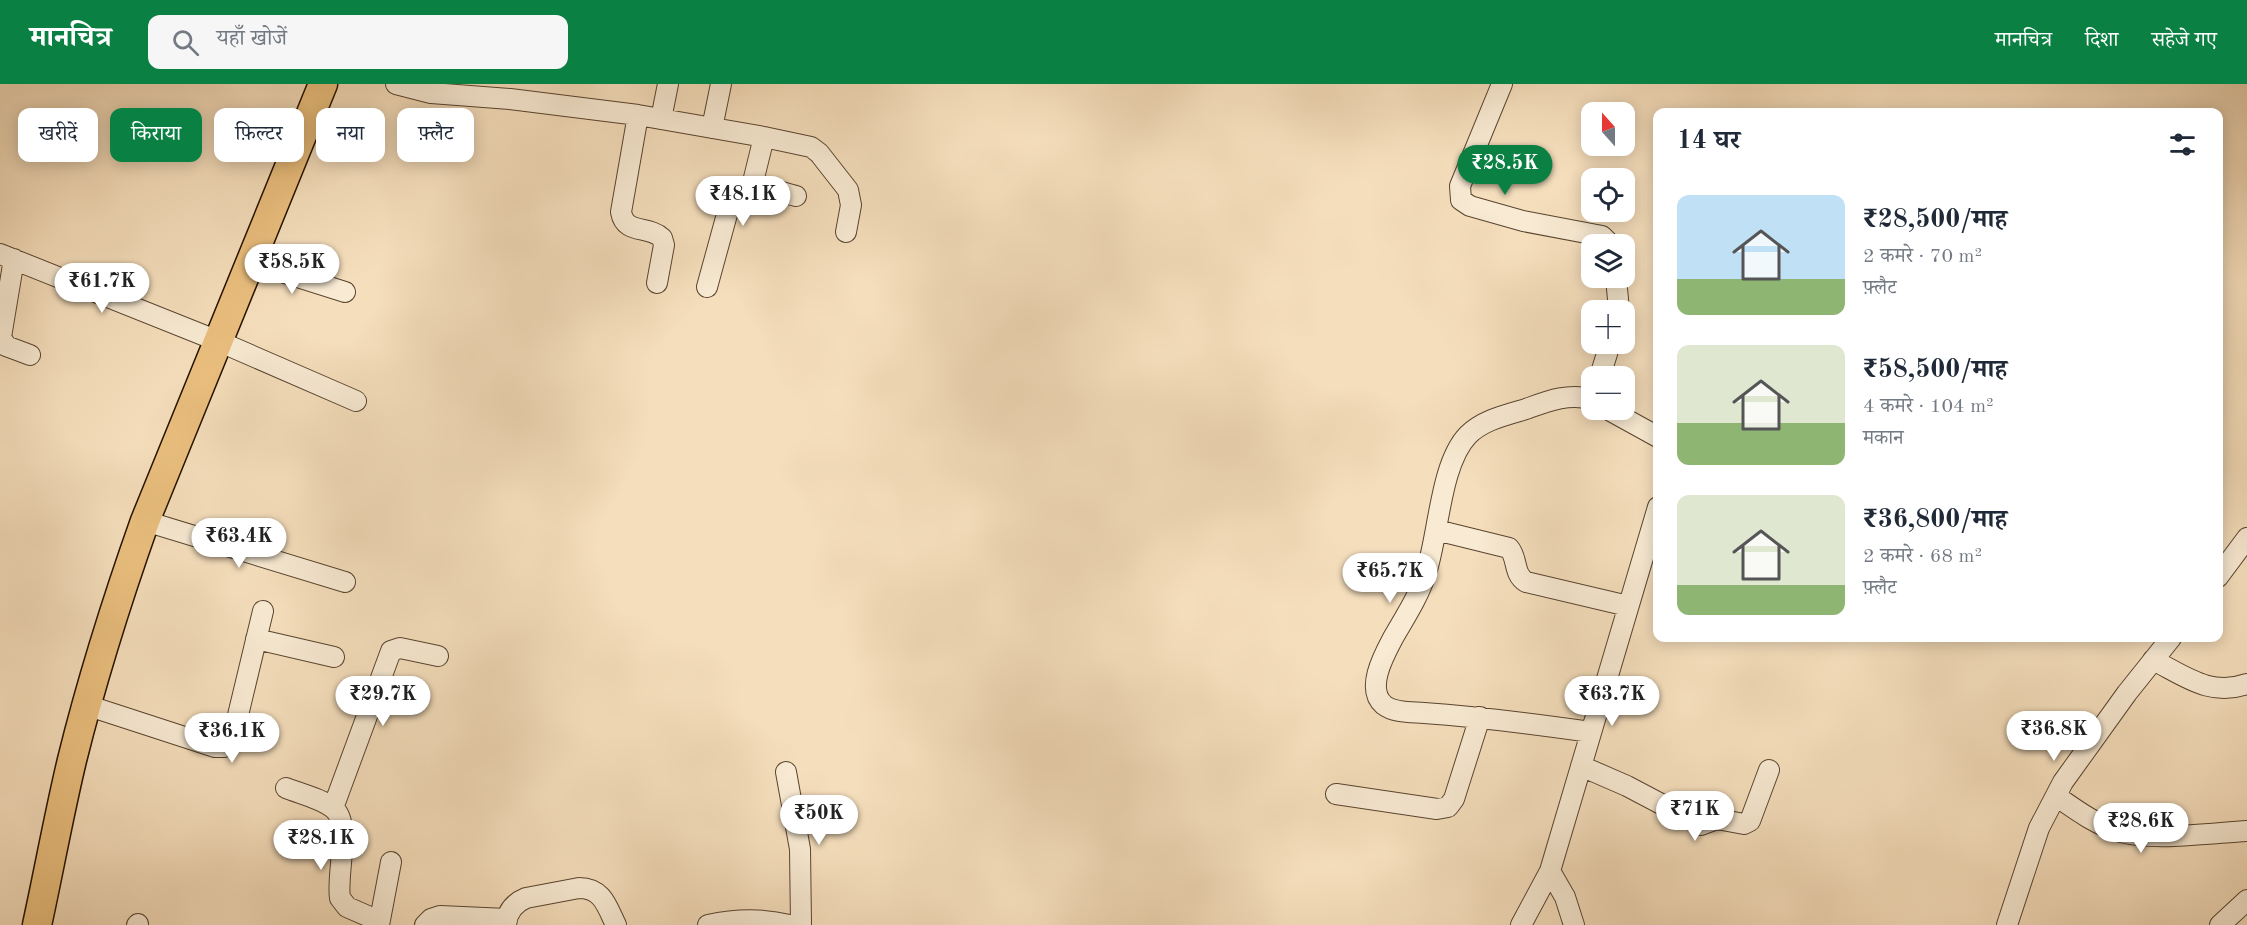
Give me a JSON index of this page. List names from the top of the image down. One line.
{"north":"top","page":{"header":"मानचित्र","search":"यहाँ खोजें","nav":["मानचित्र","दिशा","सहेजे गए"],"map_buttons":["+","−"],"chip":["खरीदें","किराया","फ़िल्टर","नया","फ़्लैट"],"heading":"14 घर","price":["₹28.5K","₹48.1K","₹58.5K","₹61.7K","₹63.4K","₹65.7K","₹29.7K","₹63.7K","₹36.8K","₹36.1K","₹71K","₹50K","₹28.6K","₹28.1K"],"list":[{"name":"₹28,500/माह","note":"2 कमरे · 70 m² · फ़्लैट"},{"name":"₹58,500/माह","note":"4 कमरे · 104 m² · मकान"},{"name":"₹36,800/माह","note":"2 कमरे · 68 m² · फ़्लैट"}]}}
